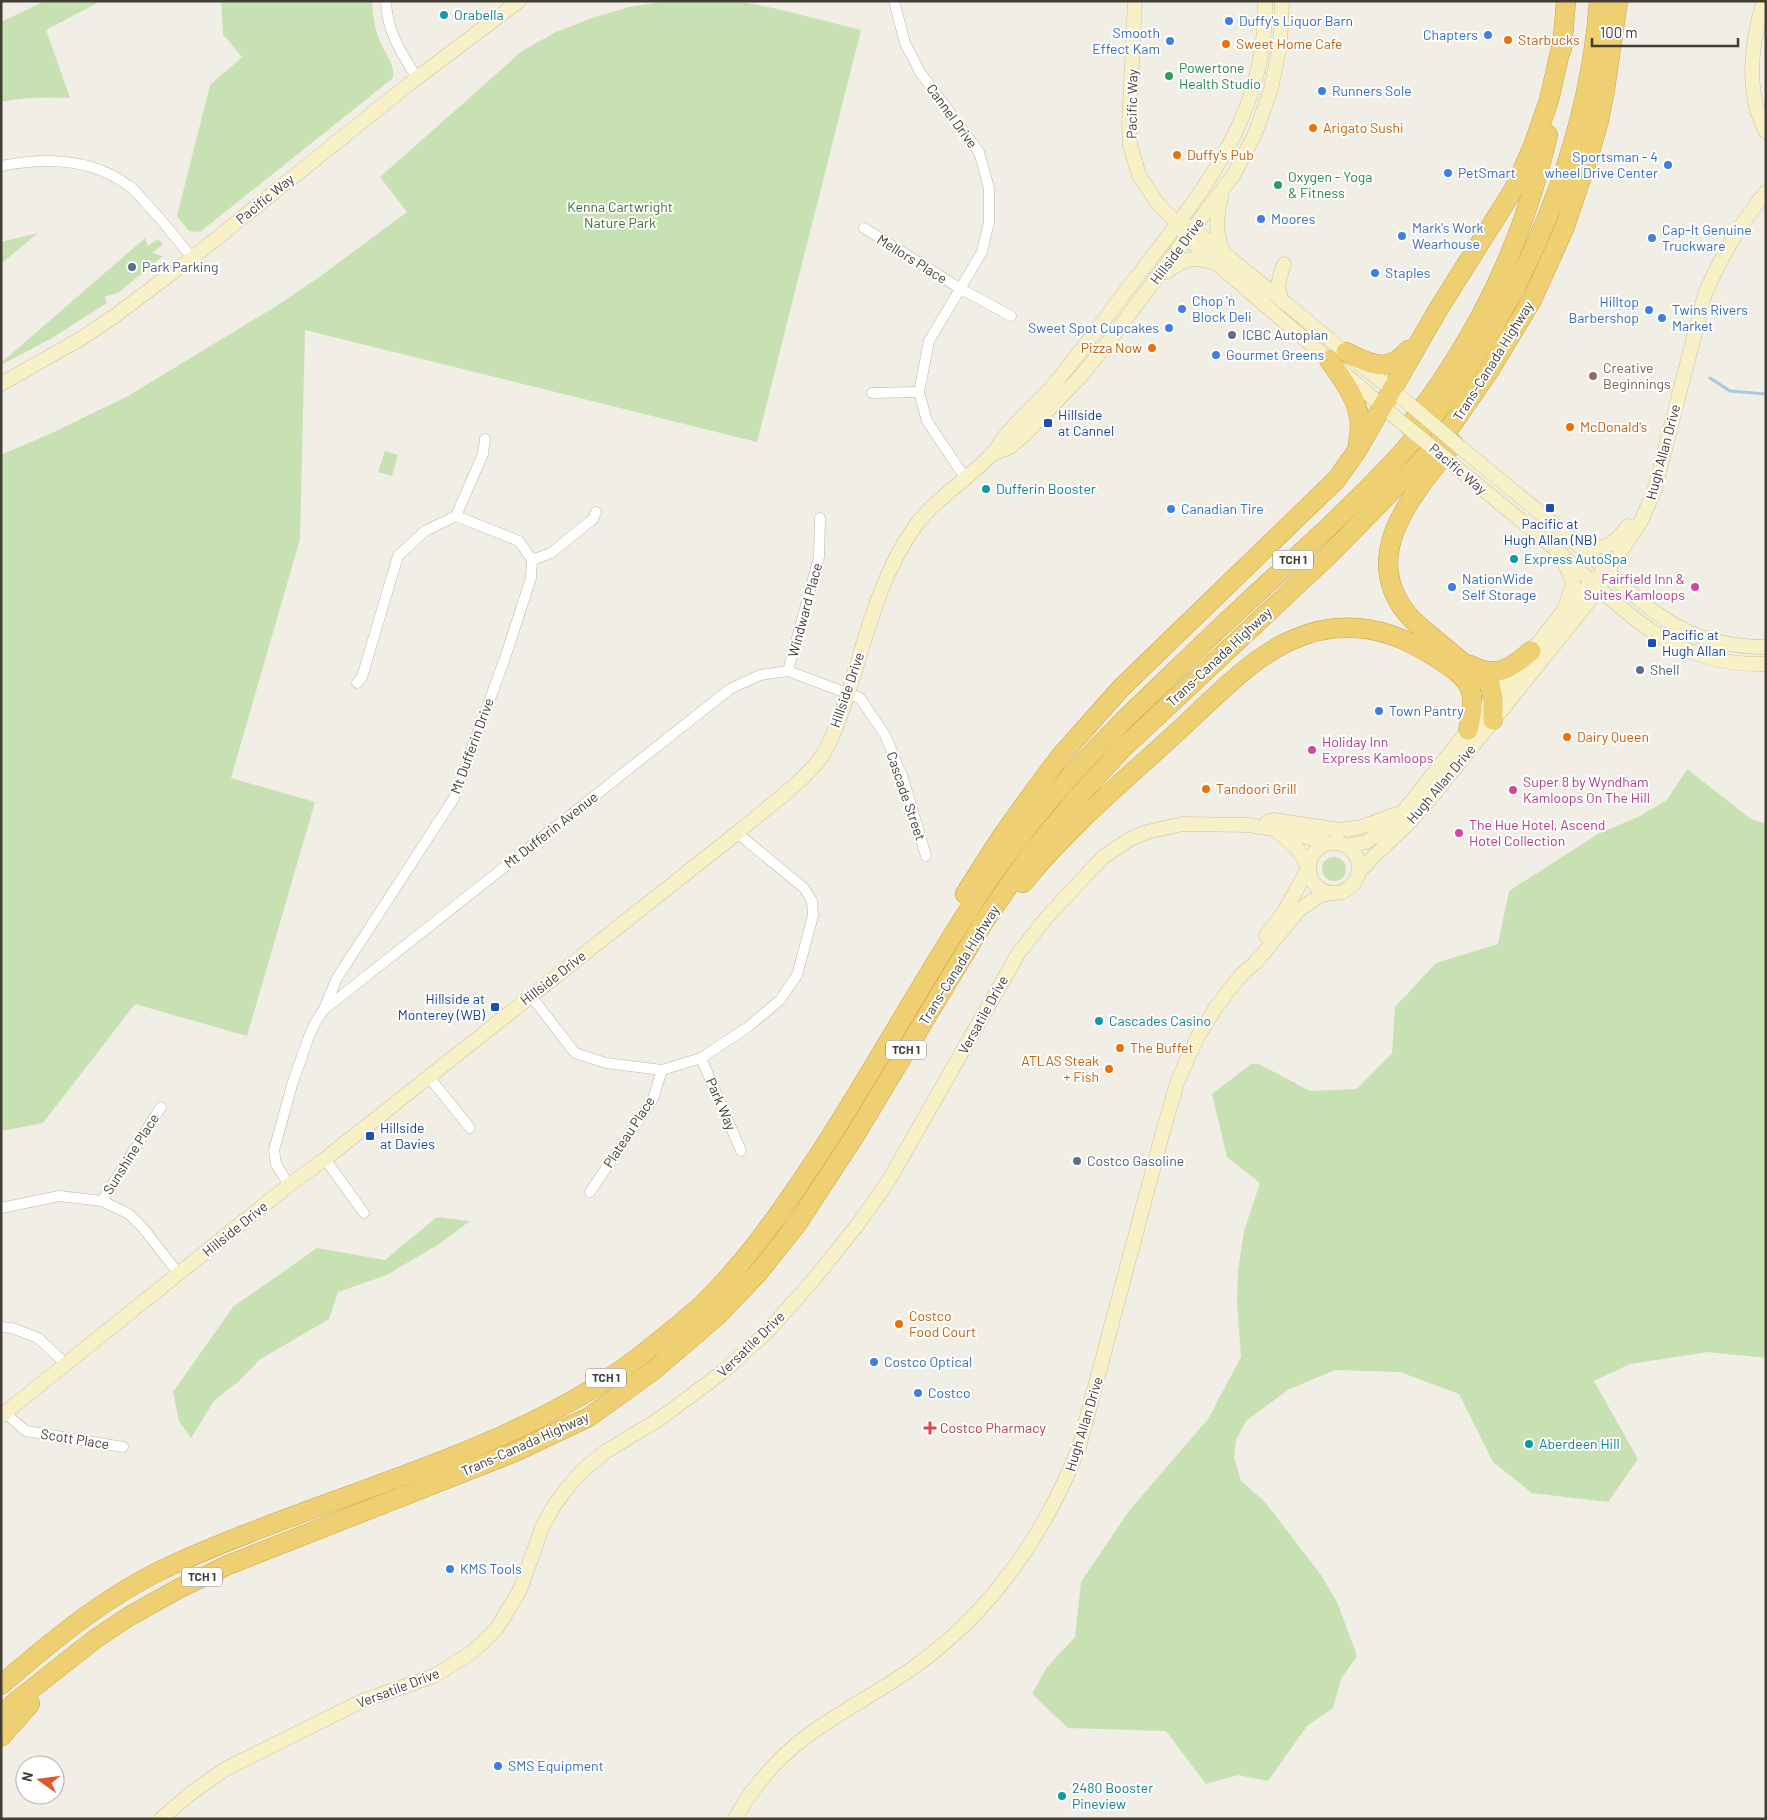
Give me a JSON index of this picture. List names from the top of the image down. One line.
{"streets":{"highway":["Trans-Canada Highway","TCH 1"],"main road":["Pacific Way","Hillside Drive","Hugh Allan Drive","Versatile Drive"],"street":["Cannel Drive","Mellors Place","Windward Place","Mt Dufferin Drive","Cascade Street","Mt Dufferin Avenue","Park Way","Plateau Place","Sunshine Place","Scott Place"]},"crossings":[["Pacific Way","Hillside Drive"],["Pacific Way","Hugh Allan Drive"],["Cannel Drive","Hillside Drive"],["Cannel Drive","Mellors Place"],["Hillside Drive","Mt Dufferin Drive"],["Hillside Drive","Cascade Street"],["Hillside Drive","Scott Place"],["Hugh Allan Drive","Versatile Drive"],["Windward Place","Cascade Street"],["Windward Place","Mt Dufferin Avenue"],["Mt Dufferin Drive","Mt Dufferin Avenue"],["Cascade Street","Mt Dufferin Avenue"]],"parks":["Kenna Cartwright Nature Park"],"places":{"other":["Orabella","Duffy's Liquor Barn","Chapters","Starbucks","Smooth Effect Kam","Sweet Home Cafe","Powertone Health Studio","Runners Sole","Arigato Sushi","Duffy's Pub","Sportsman - 4 wheel Drive Center","PetSmart","Oxygen - Yoga & Fitness","Moores","Mark's Work Wearhouse","Cap-It Genuine Truckware","Park Parking","Staples","Chop 'n Block Deli","Hilltop Barbershop","Twins Rivers Market","Sweet Spot Cupcakes","ICBC Autoplan","Pizza Now","Gourmet Greens","Creative Beginnings","McDonald's","Dufferin Booster","Canadian Tire","Express AutoSpa","NationWide Self Storage","Fairfield Inn & Suites Kamloops","Shell","Town Pantry","Dairy Queen","Holiday Inn Express Kamloops","Tandoori Grill","Super 8 by Wyndham Kamloops On The Hill","The Hue Hotel, Ascend Hotel Collection","Cascades Casino","The Buffet","ATLAS Steak + Fish","Costco Gasoline","Costco Food Court","Costco Optical","Costco","Aberdeen Hill","KMS Tools","SMS Equipment","2480 Booster Pineview"],"transit":["Hillside at Cannel","Pacific at Hugh Allan (NB)","Pacific at Hugh Allan","Hillside at Monterey (WB)","Hillside at Davies"],"health":["Costco Pharmacy"]},"scale_bar":"100 m","north":"left"}
